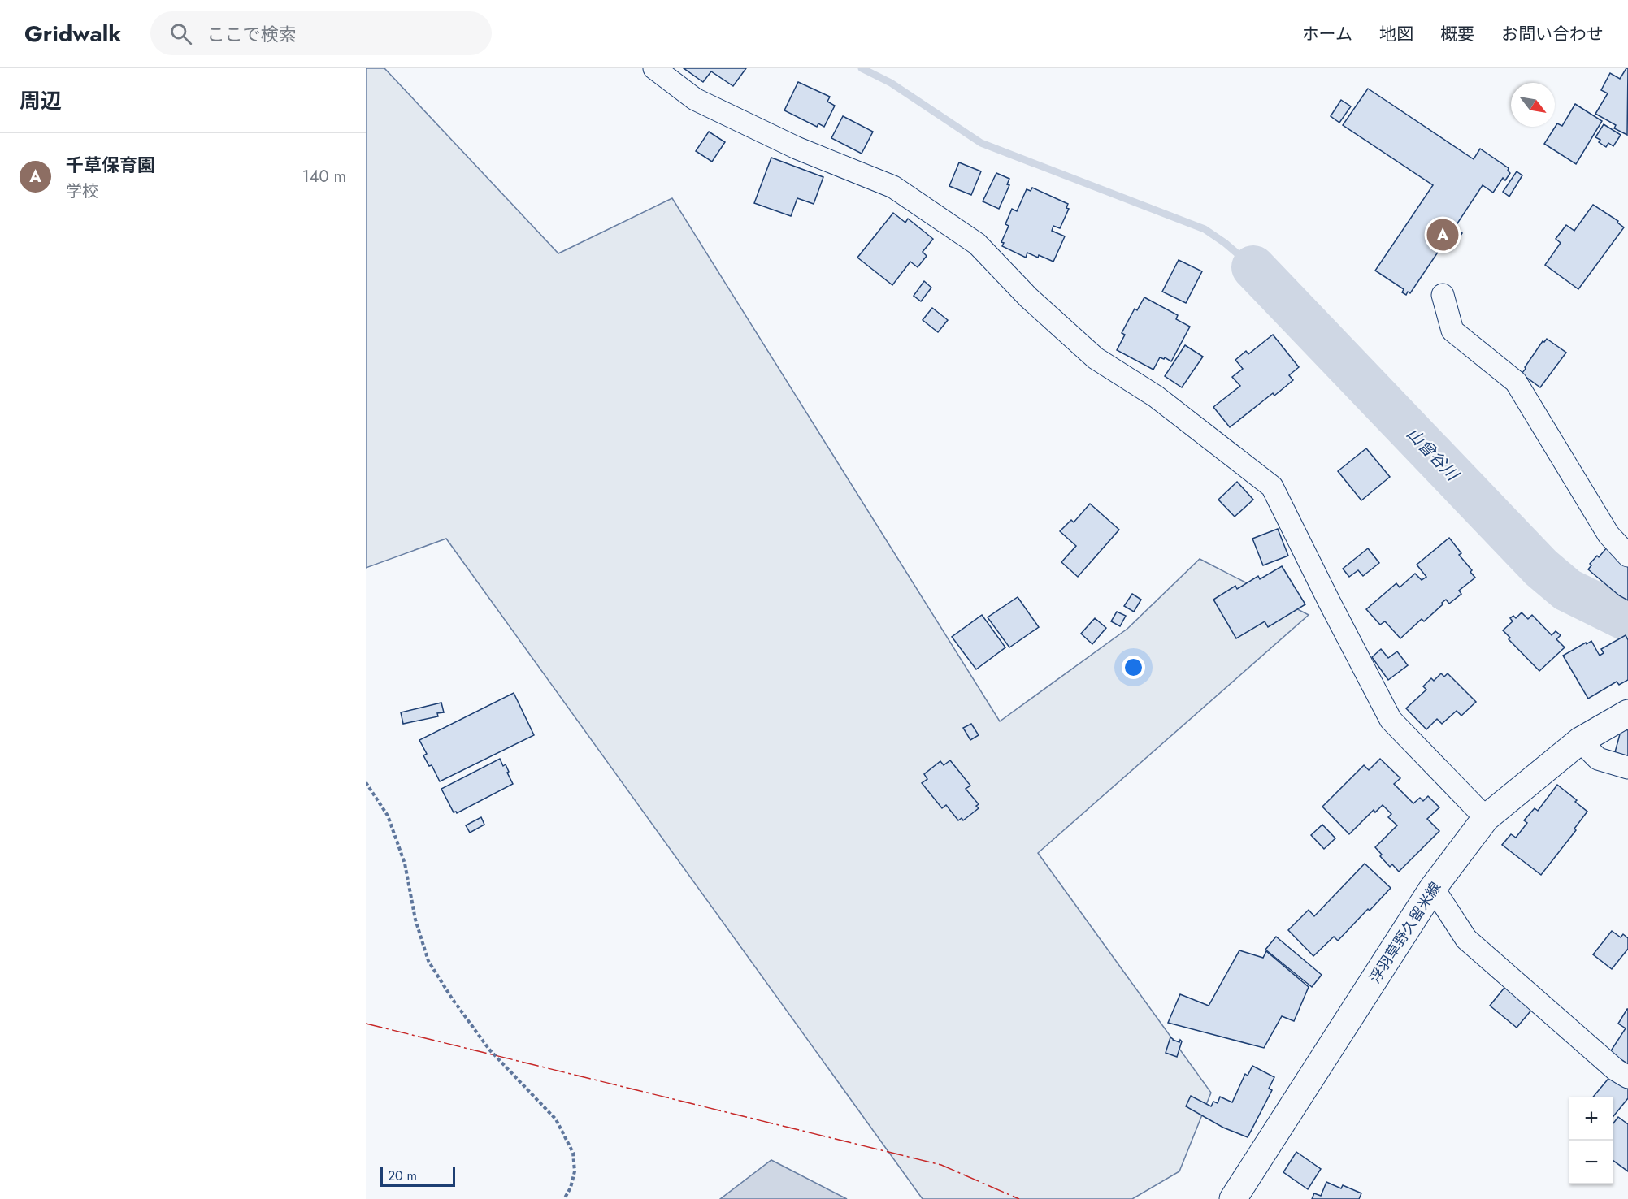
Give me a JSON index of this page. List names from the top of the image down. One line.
{"streets":{"main road":["浮羽草野久留米線"]},"water":["山曾谷川"],"scale_bar":"20 m","north":"bottom right","page":{"header":"Gridwalk","search":"ここで検索","nav":["ホーム","地図","概要","お問い合わせ"],"heading":"周辺","list":[{"mark":"A","name":"千草保育園","note":"学校","value":"140 m"}],"pins":"A","map_buttons":["+","−"],"scale":"20 m"}}
